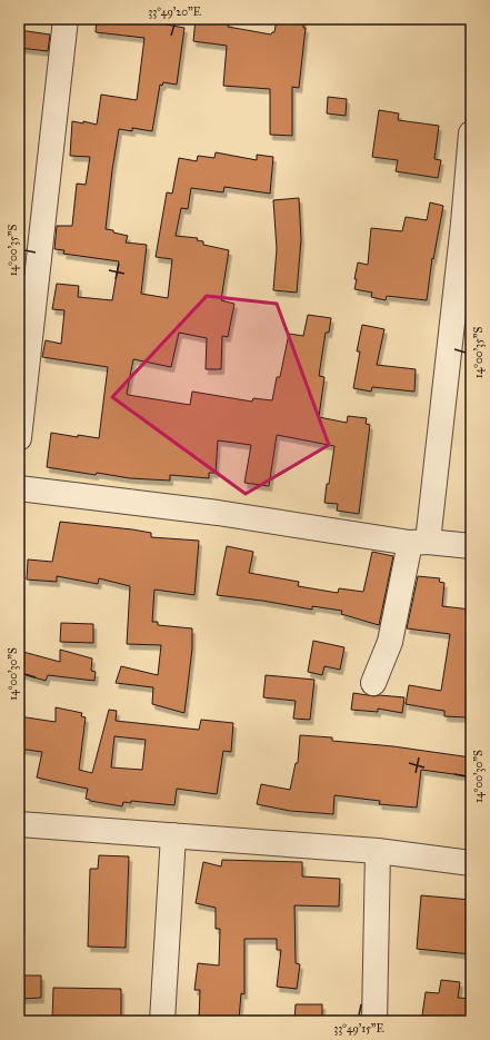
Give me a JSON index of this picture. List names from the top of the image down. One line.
{"coordinates":["33°49'20\"E","14°00'35\"S","14°00'30\"S","33°49'15\"E"]}
